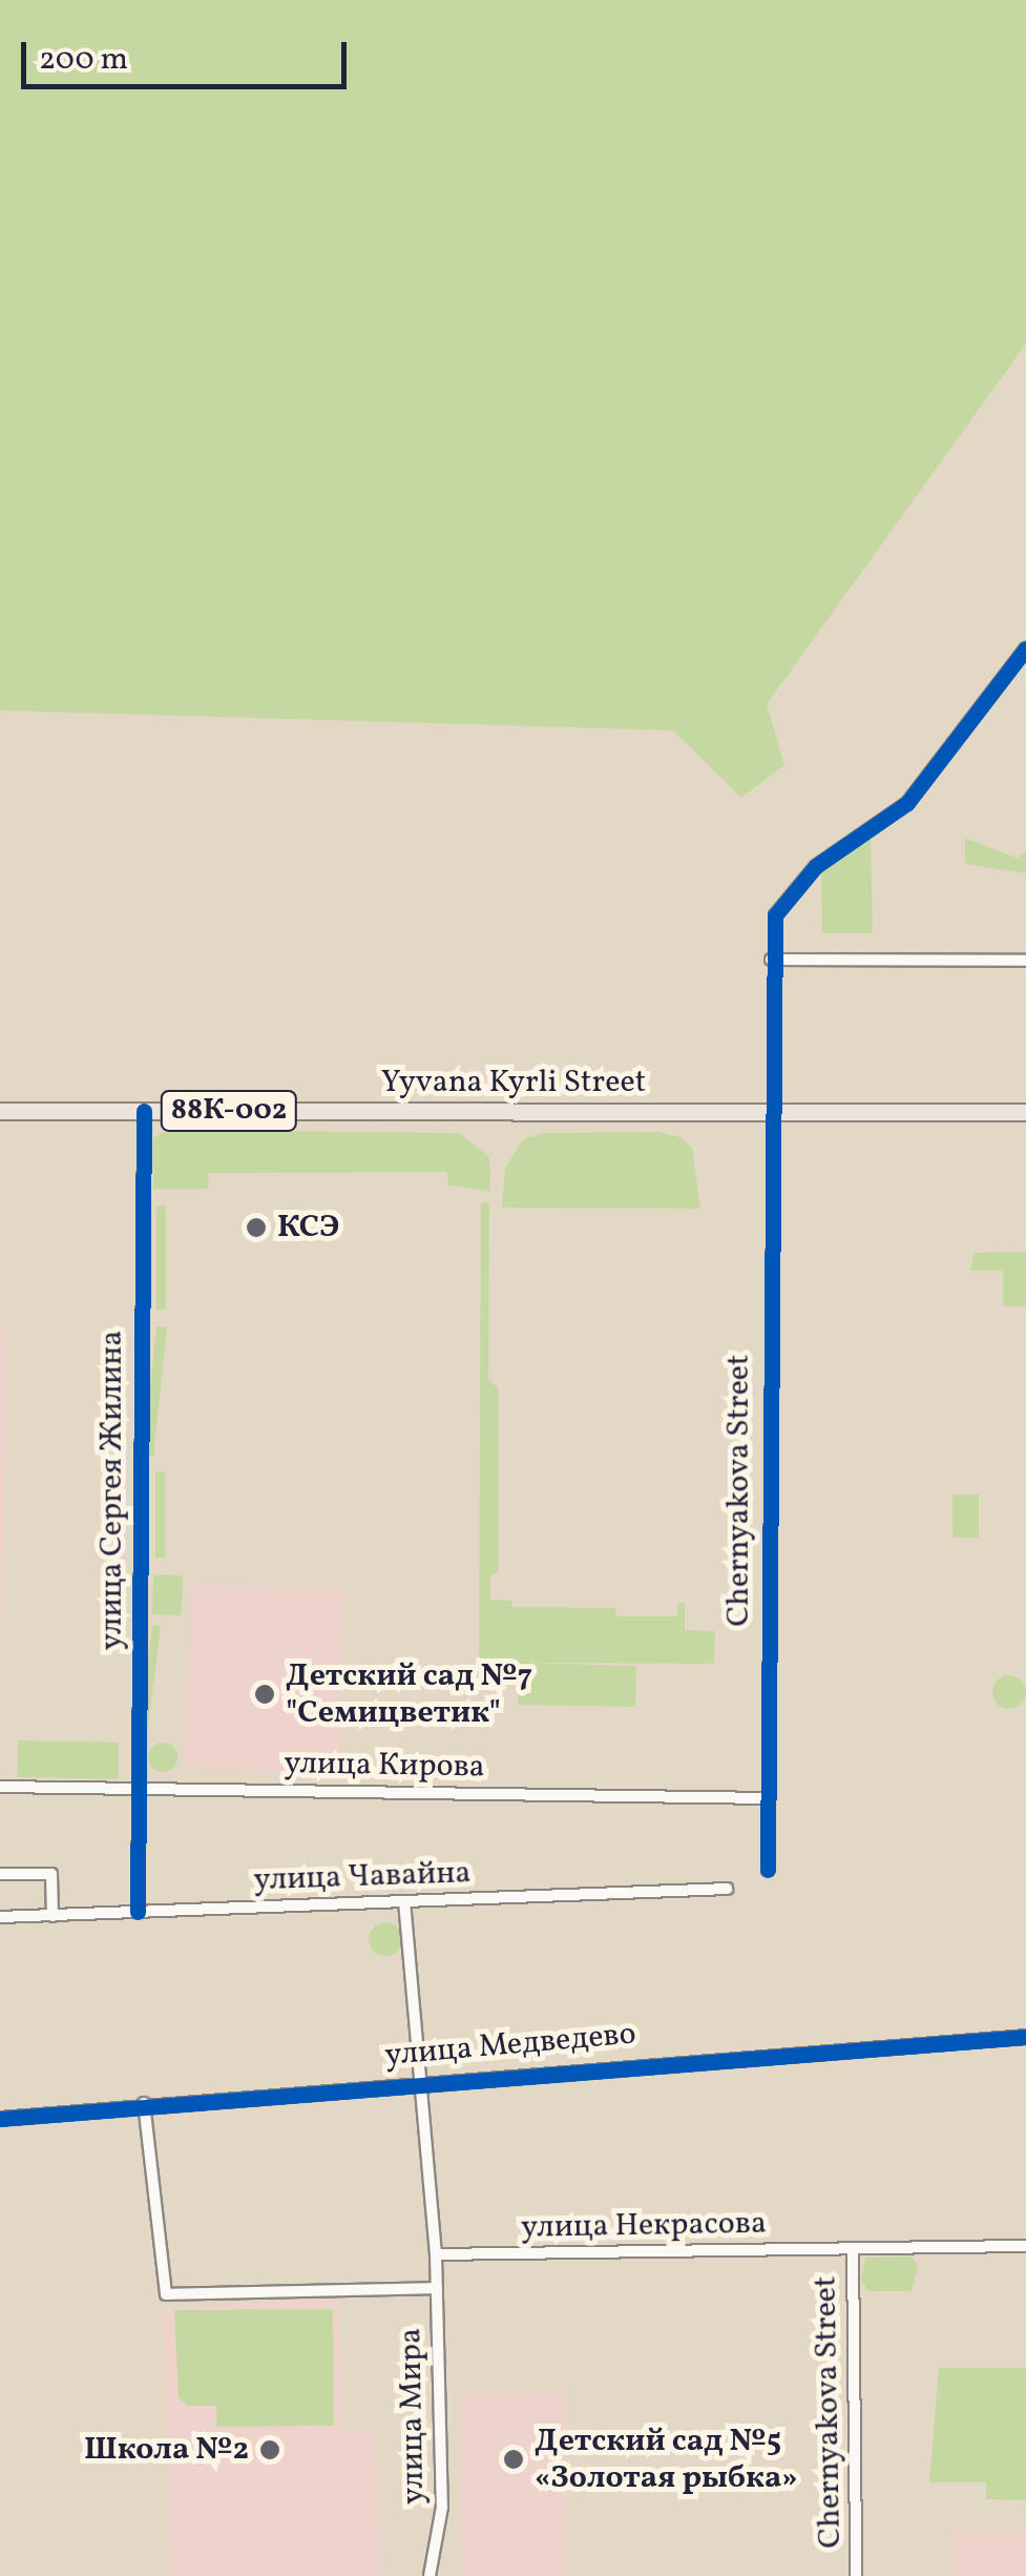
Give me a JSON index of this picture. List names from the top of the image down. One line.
{"streets":{"main road":["Yyvana Kyrli Street","88К-002"],"street":["улица Сергея Жилина","Chernyakova Street","улица Кирова","улица Чавайна","улица Медведево","улица Некрасова","улица Мира"]},"crossings":[["Yyvana Kyrli Street","улица Сергея Жилина"],["Yyvana Kyrli Street","Chernyakova Street"],["улица Сергея Жилина","улица Кирова"],["улица Сергея Жилина","улица Чавайна"],["Chernyakova Street","улица Кирова"],["Chernyakova Street","улица Некрасова"],["улица Некрасова","улица Мира"]],"places":["КСЭ","Детский сад №7 \"Семицветик\"","Школа №2","Детский сад №5 «Золотая рыбка»"],"scale_bar":"200 m"}
